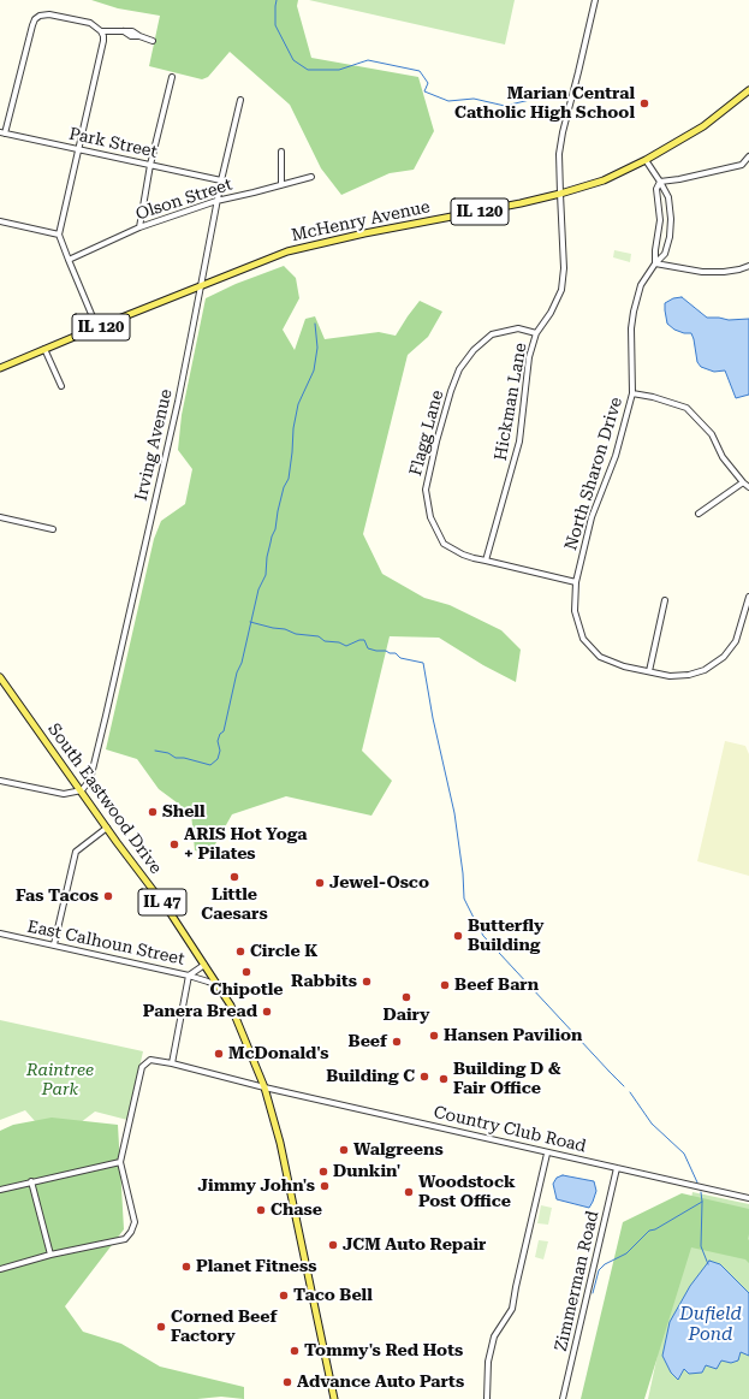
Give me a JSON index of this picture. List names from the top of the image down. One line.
{"streets":{"main road":["IL 120","McHenry Avenue","South Eastwood Drive","IL 47"],"street":["Park Street","Olson Street","Hickman Lane","Flagg Lane","Irving Avenue","North Sharon Drive","East Calhoun Street","Country Club Road","Zimmerman Road"]},"crossings":[["Park Street","Irving Avenue"],["Olson Street","Irving Avenue"],["McHenry Avenue","Hickman Lane"],["McHenry Avenue","Irving Avenue"],["McHenry Avenue","North Sharon Drive"],["Hickman Lane","Flagg Lane"],["Flagg Lane","North Sharon Drive"],["Irving Avenue","South Eastwood Drive"],["South Eastwood Drive","East Calhoun Street"],["South Eastwood Drive","Country Club Road"],["Country Club Road","Zimmerman Road"]],"water":["Dufield Pond"],"parks":["Raintree Park"],"places":["Marian Central Catholic High School","Shell","ARIS Hot Yoga + Pilates","Little Caesars","Jewel-Osco","Fas Tacos","Butterfly Building","Circle K","Chipotle","Rabbits","Beef Barn","Dairy","Panera Bread","Hansen Pavilion","Beef","McDonald's","Building C","Building D & Fair Office","Walgreens","Dunkin'","Jimmy John's","Woodstock Post Office","Chase","JCM Auto Repair","Planet Fitness","Taco Bell","Corned Beef Factory","Tommy's Red Hots","Advance Auto Parts"]}
